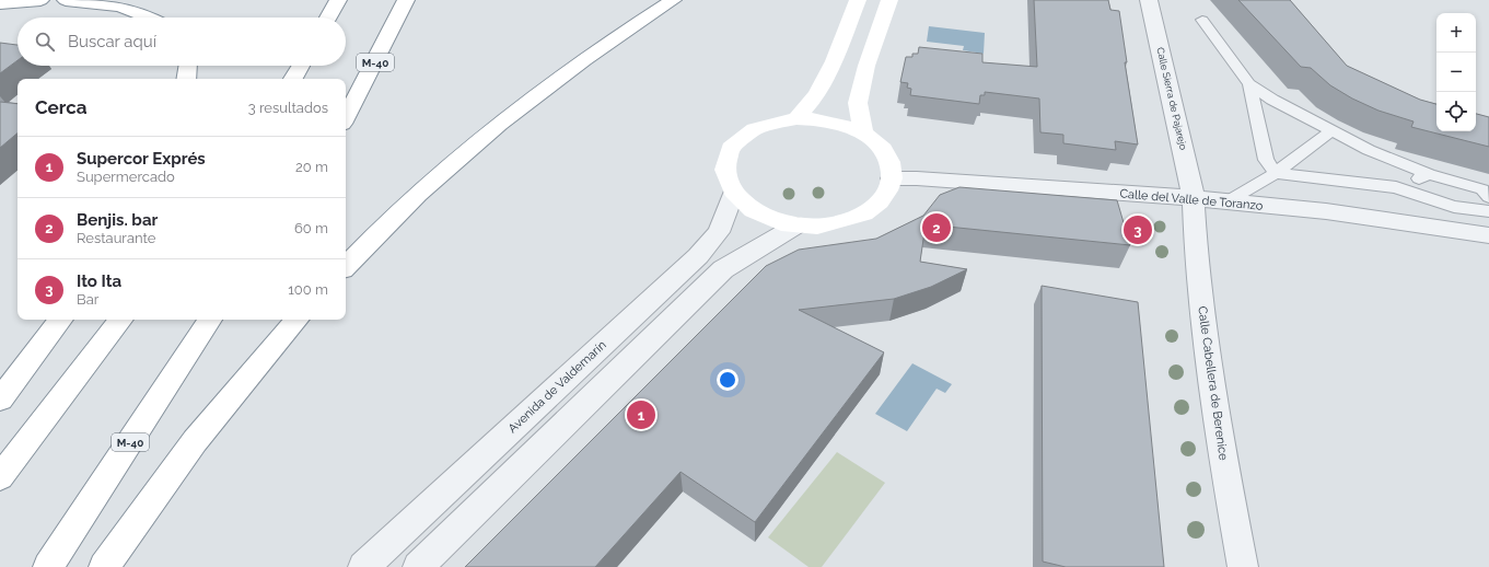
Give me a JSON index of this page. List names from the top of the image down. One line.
{"streets":{"main road":["M-40"],"street":["Calle Sierra de Pajarejo","Calle del Valle de Toranzo","Calle Cabellera de Berenice","Avenida de Valdemarín"]},"crossings":[["Calle Sierra de Pajarejo","Calle del Valle de Toranzo"],["Calle Sierra de Pajarejo","Calle Cabellera de Berenice"],["Calle del Valle de Toranzo","Calle Cabellera de Berenice"],["Calle del Valle de Toranzo","Avenida de Valdemarín"]],"page":{"map_buttons":["+","−"],"search":"Buscar aquí","heading":["Cerca","3 resultados"],"list":[{"mark":"1","name":"Supercor Exprés","note":"Supermercado","value":"20 m"},{"mark":"2","name":"Benjis. bar","note":"Restaurante","value":"60 m"},{"mark":"3","name":"Ito Ita","note":"Bar","value":"100 m"}],"pins":["2","3","1"]}}
